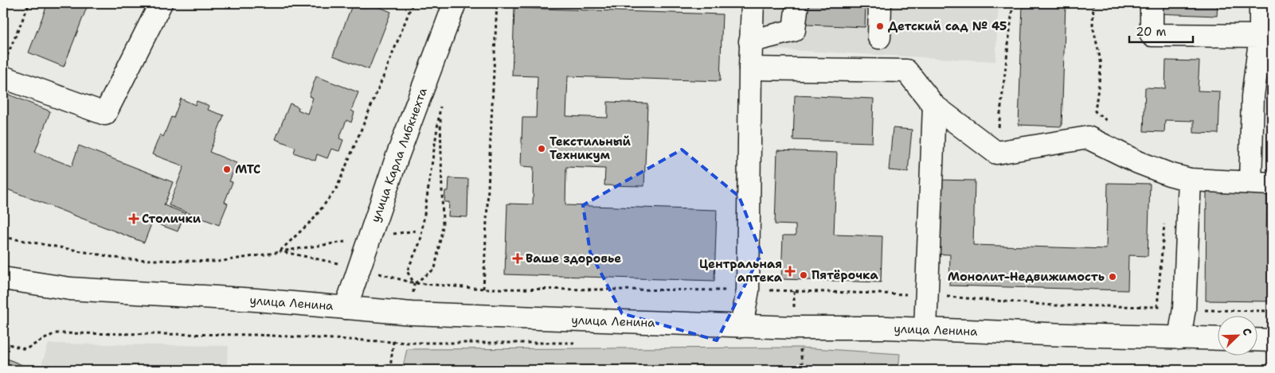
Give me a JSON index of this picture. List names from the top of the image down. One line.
{"streets":{"main road":["улица Карла Либкнехта","улица Ленина"]},"crossings":[["улица Карла Либкнехта","улица Ленина"]],"places":{"other":["Детский сад № 45","Текстильный Техникум","МТС","Пятёрочка","Монолит-Недвижимость"],"health":["Столички","Ваше здоровье","Центральная аптека"]},"scale_bar":"20 m","north":"top right"}
